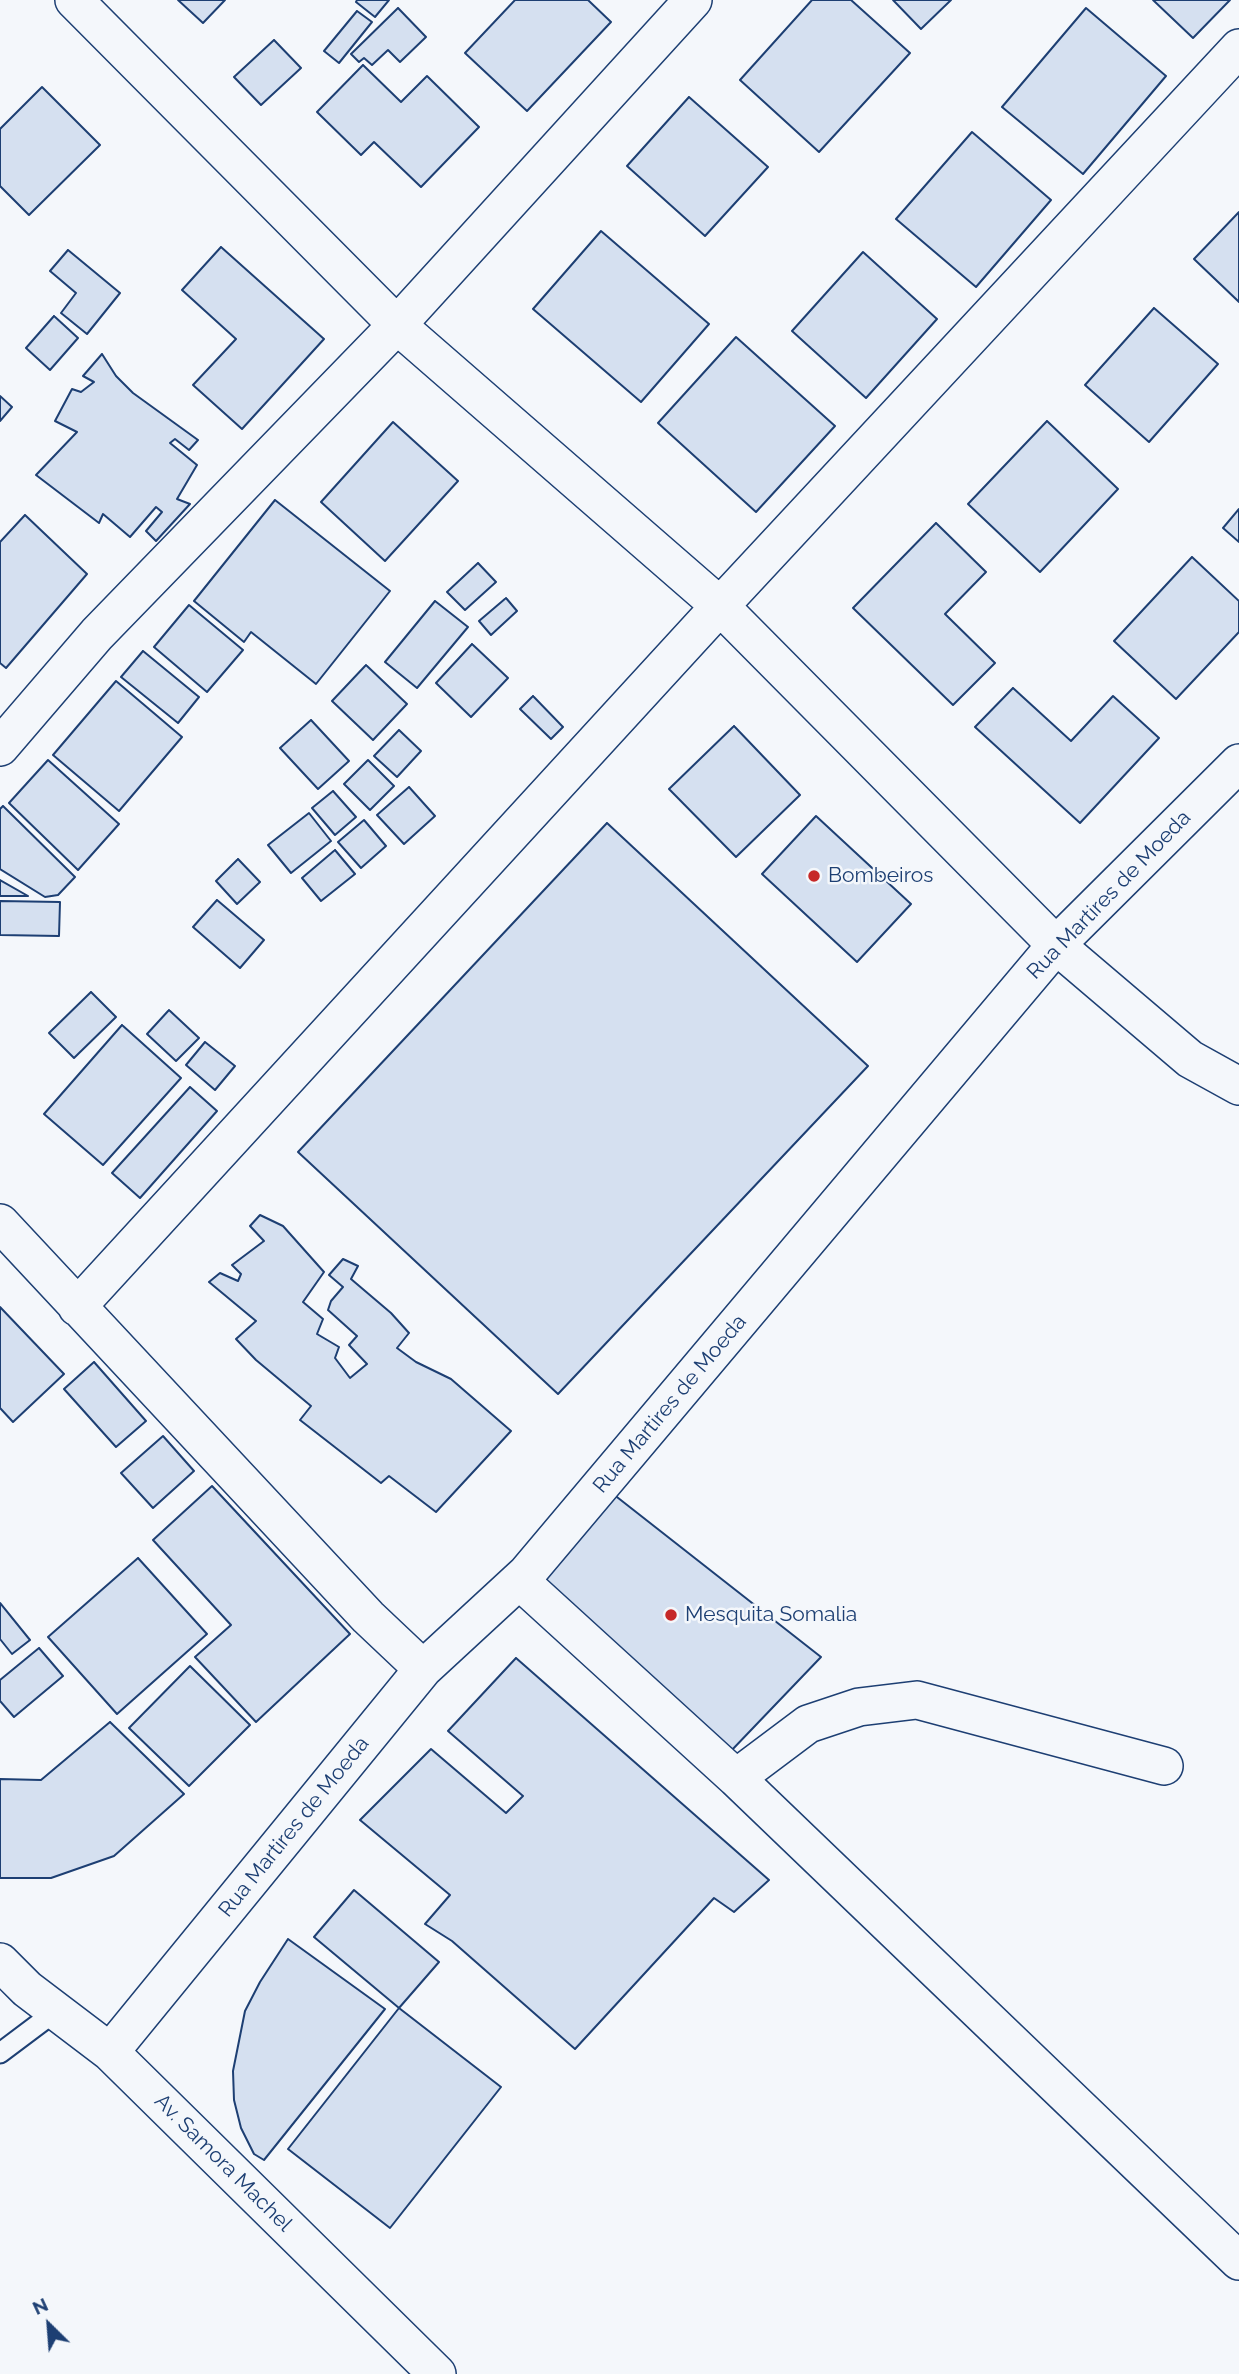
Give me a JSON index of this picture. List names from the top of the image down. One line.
{"streets":{"street":["Rua Martires de Moeda","Av. Samora Machel"]},"crossings":[["Rua Martires de Moeda","Av. Samora Machel"]],"places":["Bombeiros","Mesquita Somalia"],"north":"top left"}
